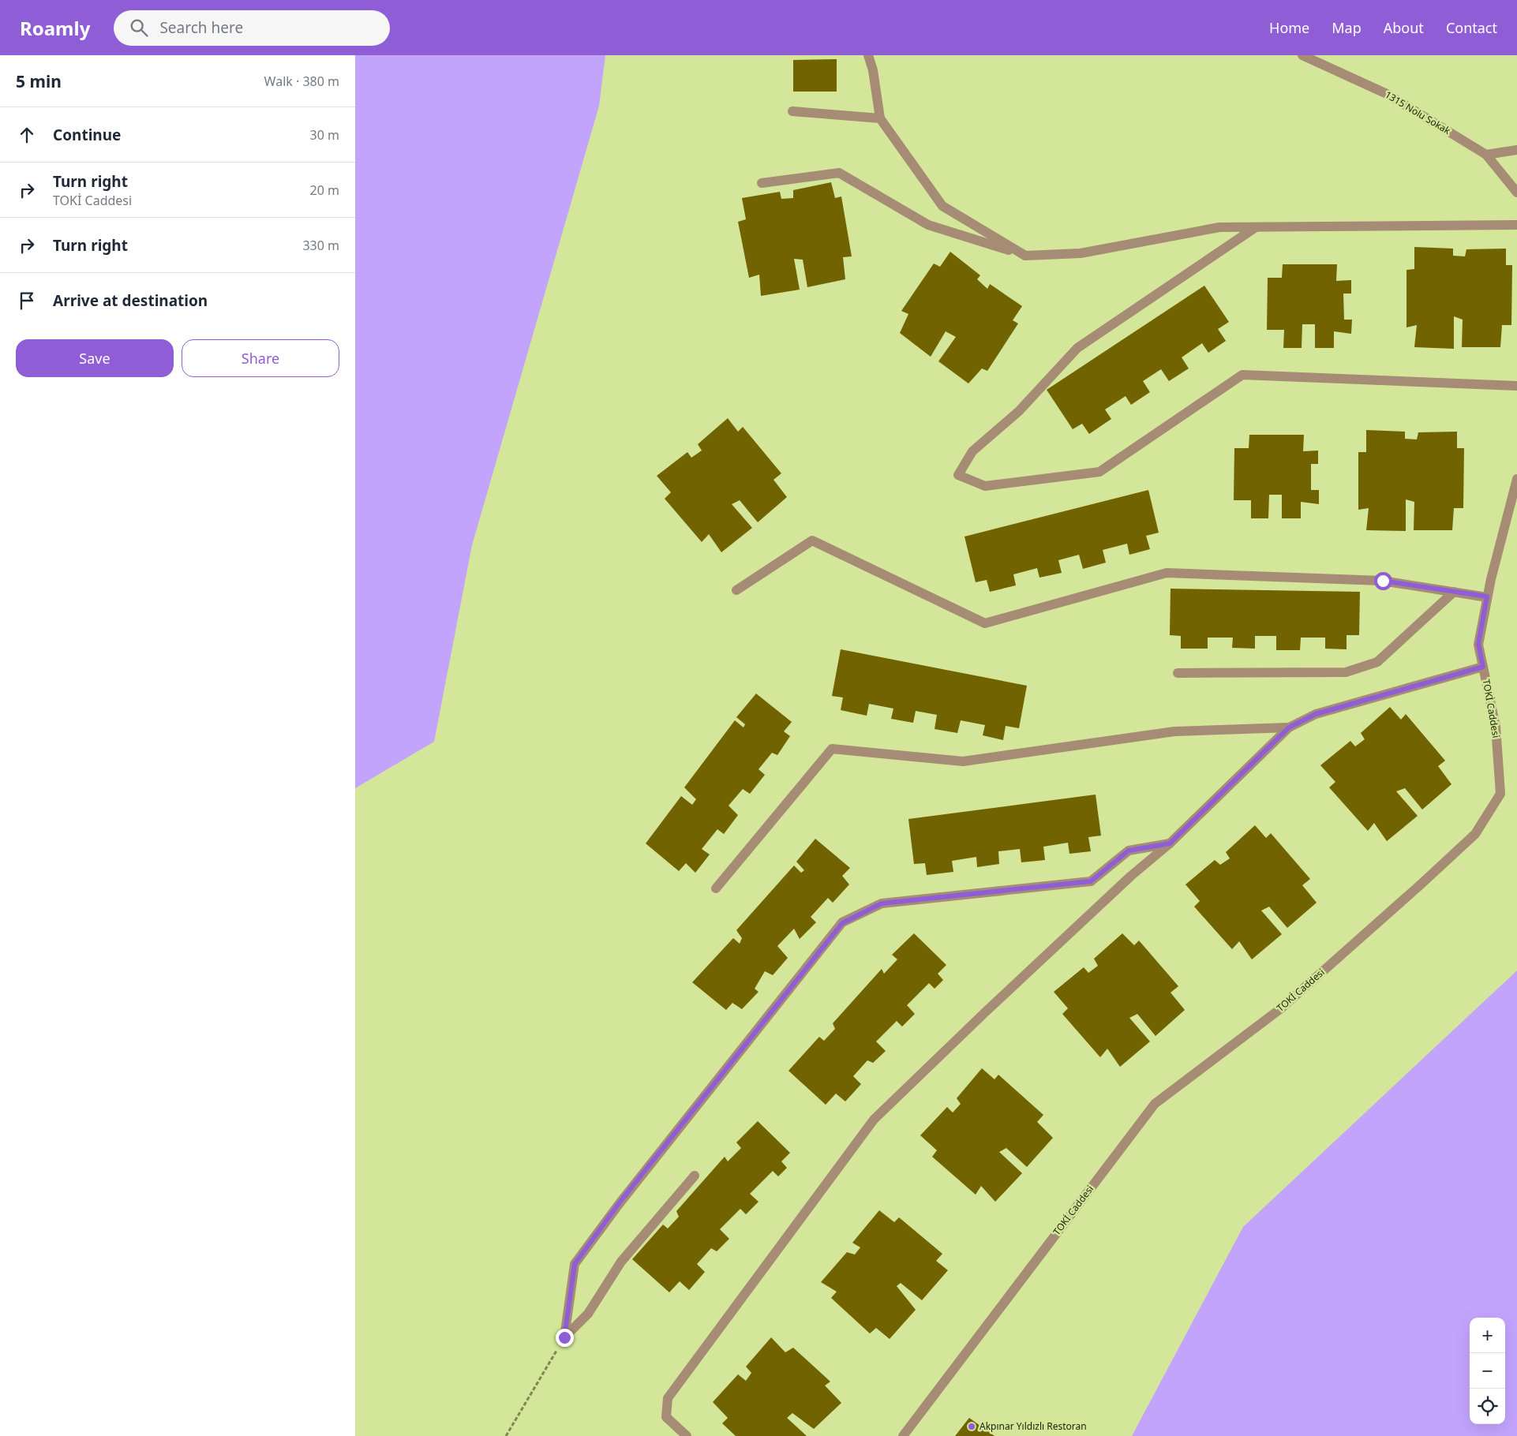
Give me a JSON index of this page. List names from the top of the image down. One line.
{"streets":{"street":["1315 Nolu Sokak","TOKİ Caddesi"]},"places":["Akpınar Yıldızlı Restoran"],"page":{"header":"Roamly","search":"Search here","nav":["Home","Map","About","Contact"],"heading":["5 min","Walk · 380 m"],"list":[["Continue","30 m"],["Turn right","TOKİ Caddesi","20 m"],["Turn right","330 m"],"Arrive at destination"],"buttons":["Save","Share"],"map_buttons":["+","−"]}}
